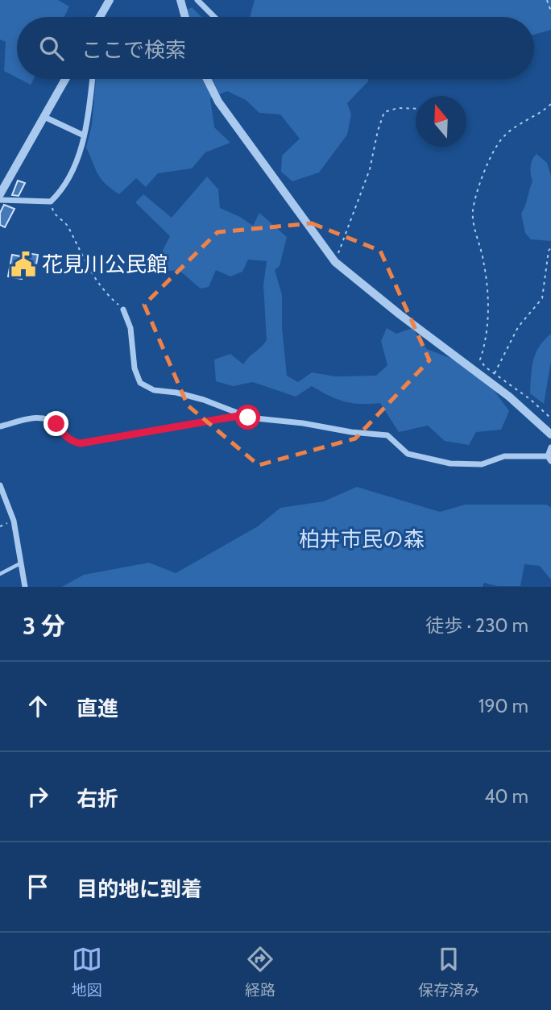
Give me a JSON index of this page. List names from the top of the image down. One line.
{"parks":["柏井市民の森"],"places":{"public building":["花見川公民館"]},"north":"top","page":{"search":"ここで検索","heading":["3 分","徒歩 · 230 m"],"list":[["直進","190 m"],["右折","40 m"],"目的地に到着"],"nav":["地図","経路","保存済み"]}}
